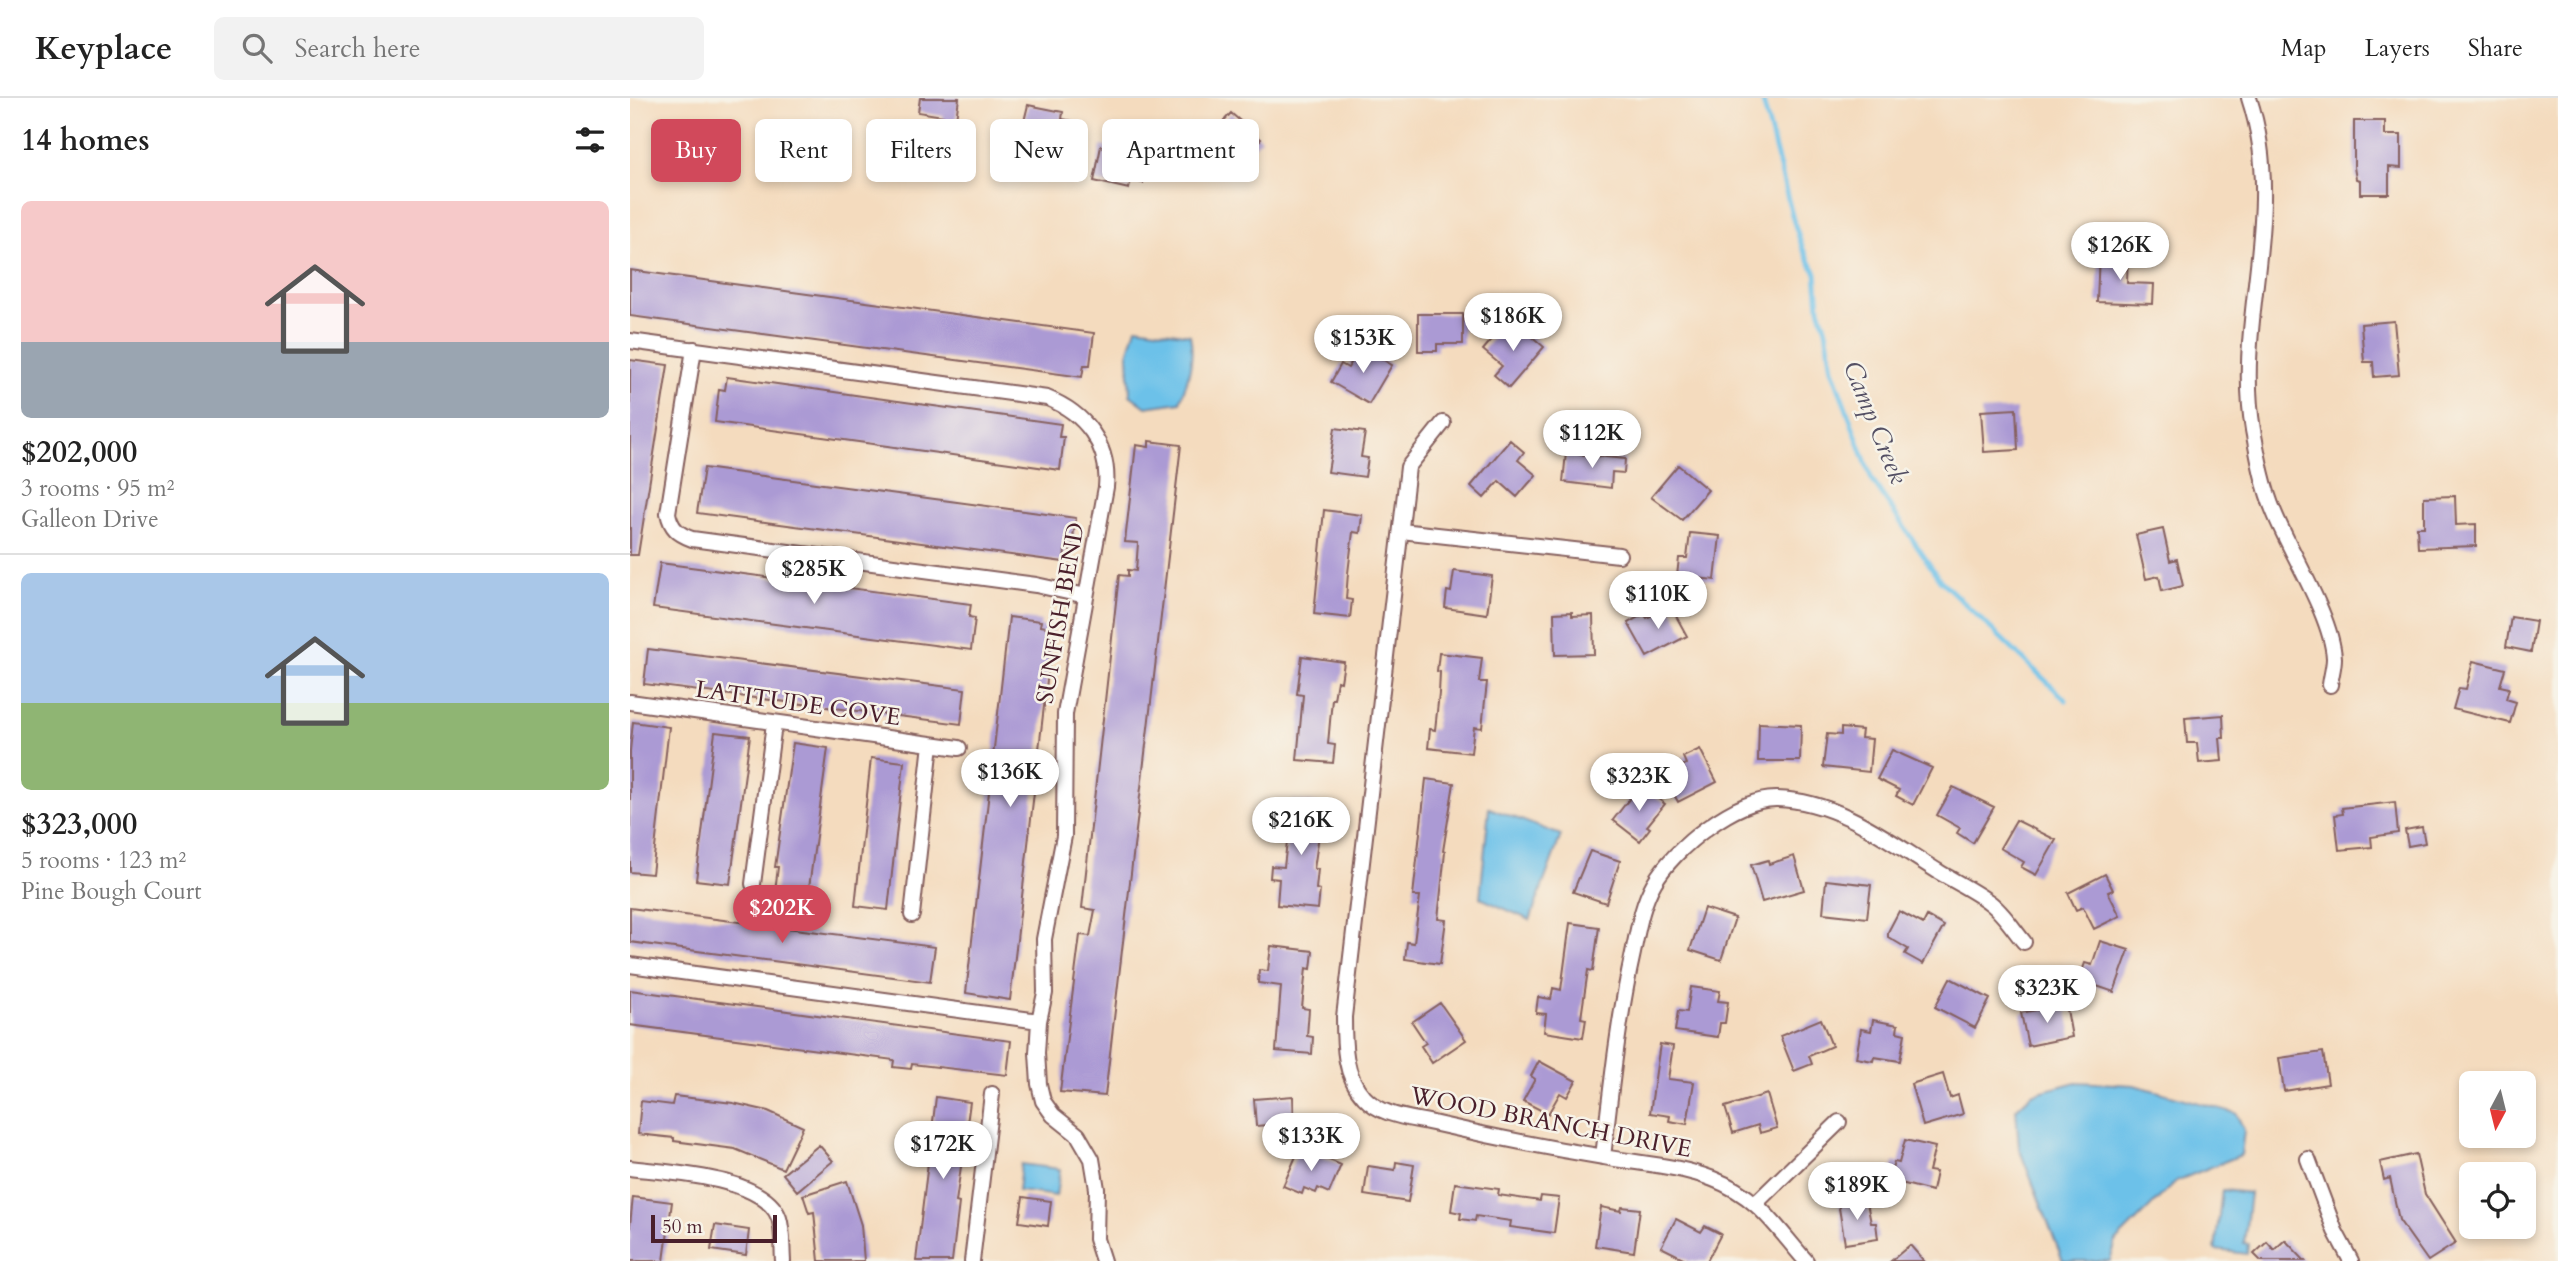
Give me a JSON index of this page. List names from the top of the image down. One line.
{"streets":{"street":["SUNFISH BEND","LATITUDE COVE","WOOD BRANCH DRIVE"]},"water":["Camp Creek"],"scale_bar":"50 m","north":"bottom","page":{"header":"Keyplace","search":"Search here","nav":["Map","Layers","Share"],"heading":"14 homes","chip":["Buy","Rent","Filters","New","Apartment"],"list":[{"name":"$202,000","note":"3 rooms · 95 m² · Galleon Drive"},{"name":"$323,000","note":"5 rooms · 123 m² · Pine Bough Court"}],"price":["$126K","$186K","$153K","$112K","$285K","$110K","$136K","$323K","$216K","$202K","$323K","$133K","$172K","$189K"],"scale":"50 m"}}
